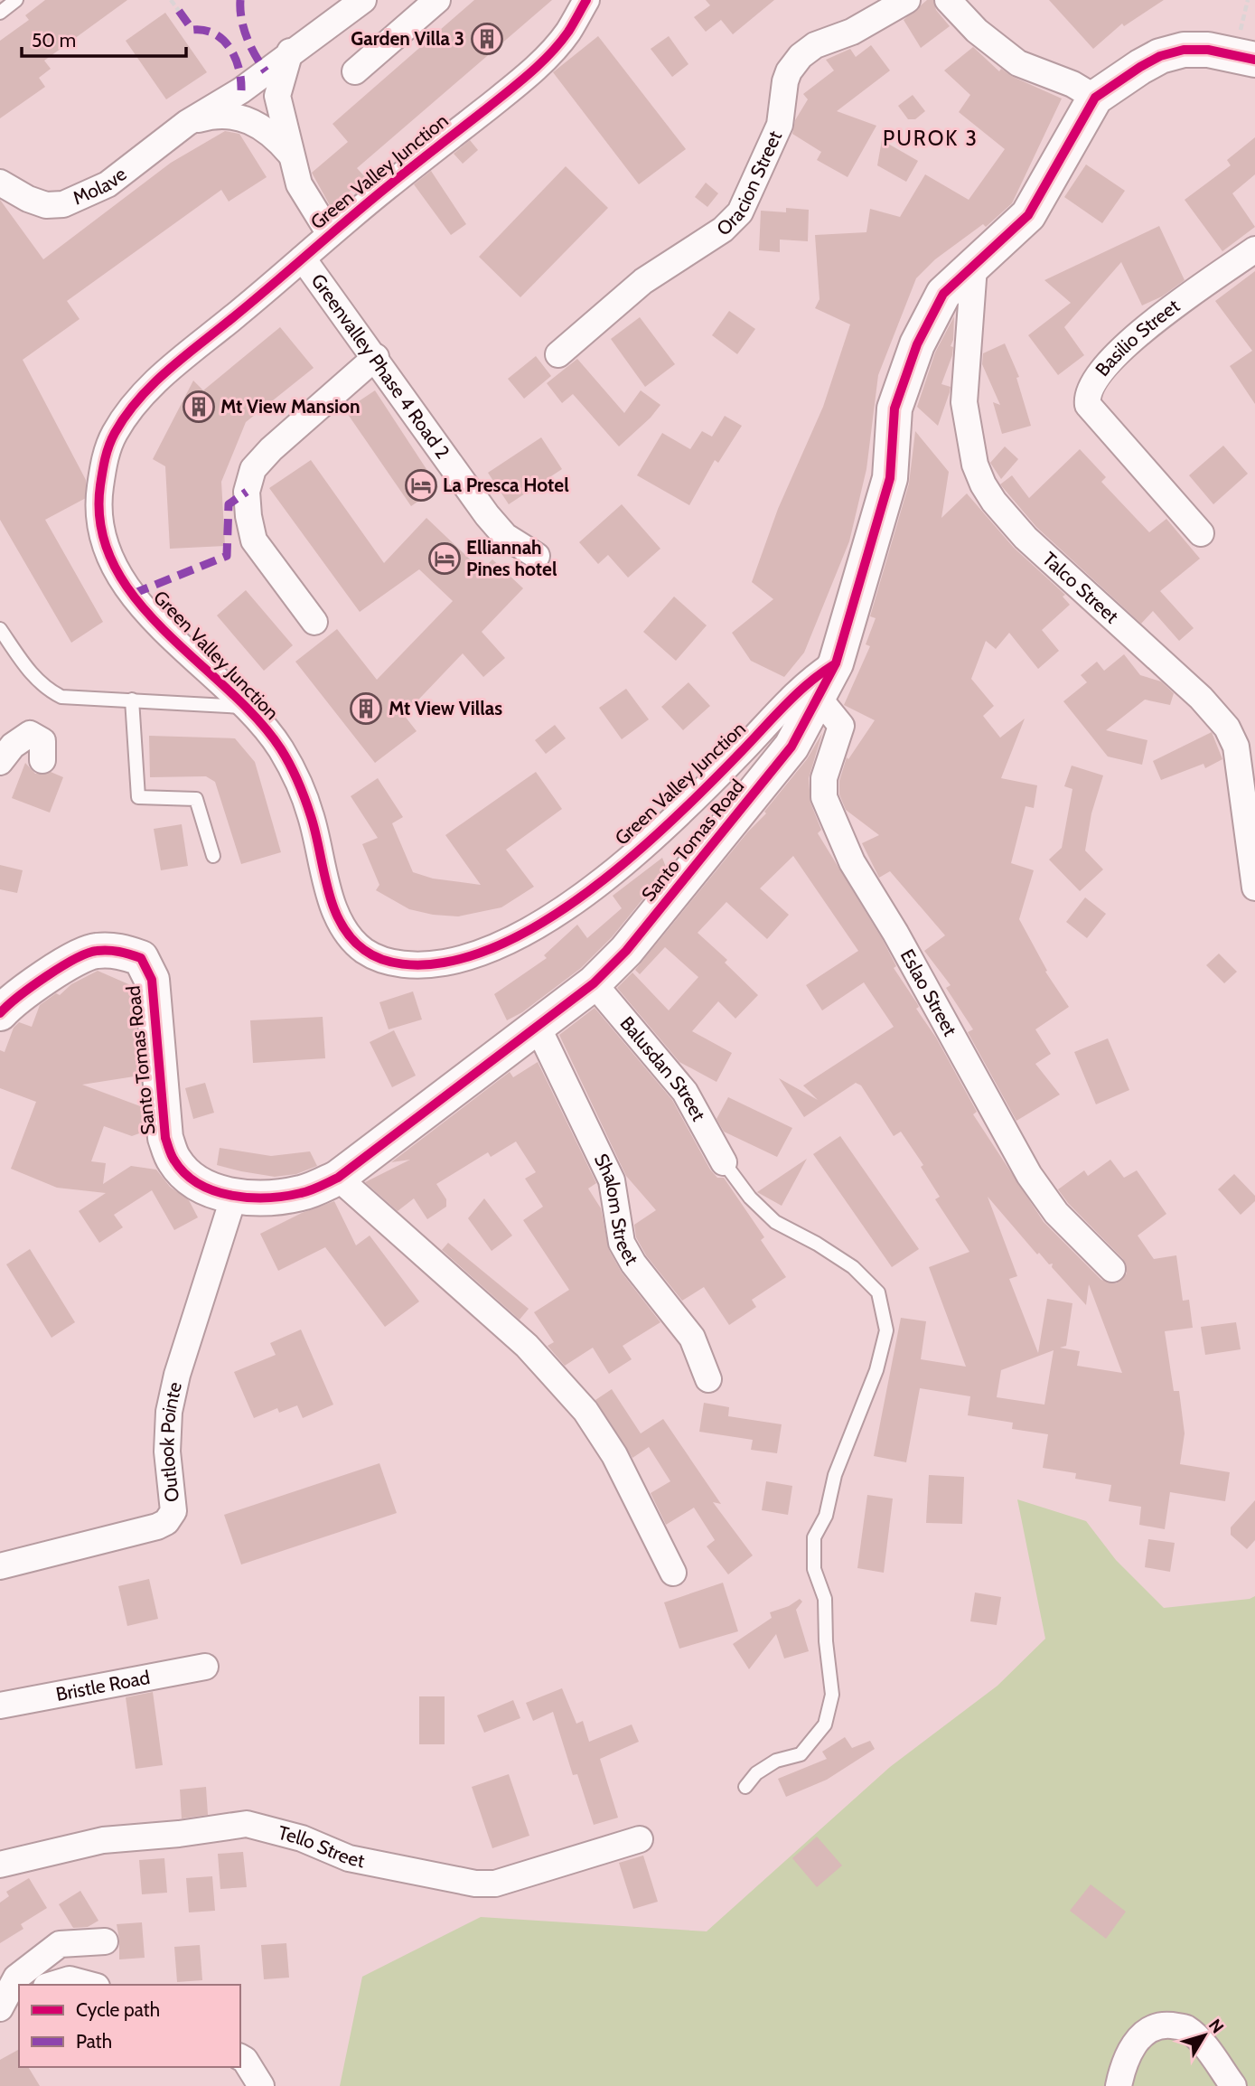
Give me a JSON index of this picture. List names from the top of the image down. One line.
{"streets":{"street":["Green Valley Junction","Oracion Street","Molave","Basilio Street","Greenvalley Phase 4 Road 2","Talco Street","Santo Tomas Road","Eslao Street","Balusdan Street","Shalom Street","Outlook Pointe","Bristle Road","Tello Street"]},"crossings":[["Green Valley Junction","Greenvalley Phase 4 Road 2"],["Green Valley Junction","Santo Tomas Road"],["Talco Street","Santo Tomas Road"],["Santo Tomas Road","Eslao Street"],["Santo Tomas Road","Balusdan Street"],["Santo Tomas Road","Shalom Street"],["Santo Tomas Road","Outlook Pointe"]],"districts":["PUROK 3"],"places":{"building":["Garden Villa 3","Mt View Mansion","Mt View Villas"],"hotel":["La Presca Hotel","Elliannah Pines hotel"]},"legend":["Cycle path","Path"],"scale_bar":"50 m","north":"top right"}
